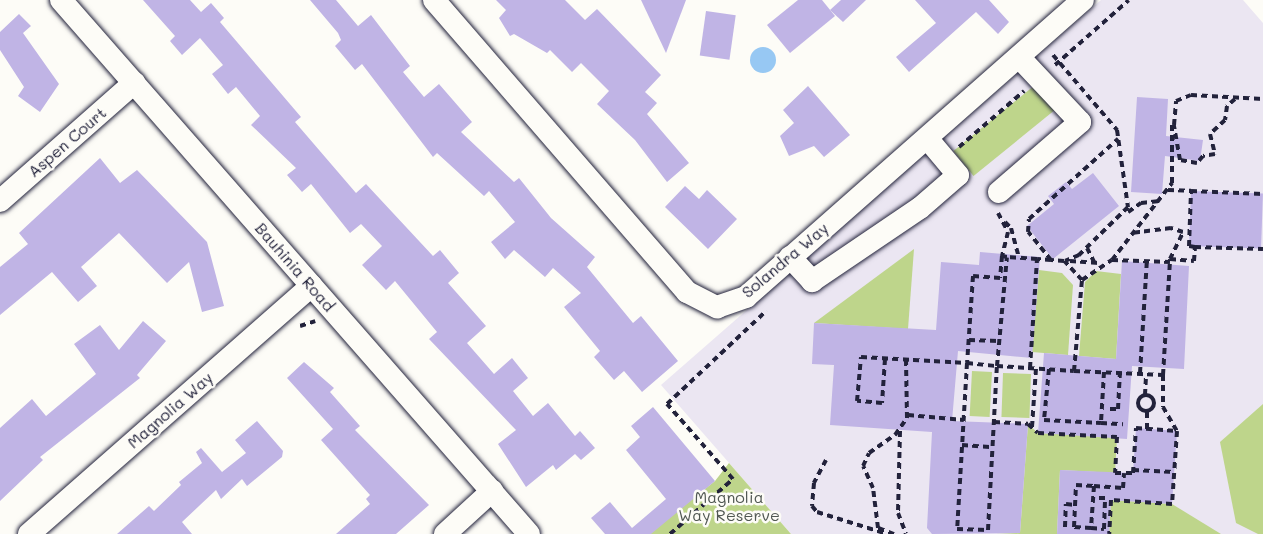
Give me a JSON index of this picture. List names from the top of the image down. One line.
{"streets":{"street":["Aspen Court","Solandra Way","Bauhinia Road","Magnolia Way"]},"crossings":[["Aspen Court","Bauhinia Road"],["Bauhinia Road","Magnolia Way"]],"parks":["Magnolia Way Reserve"]}
